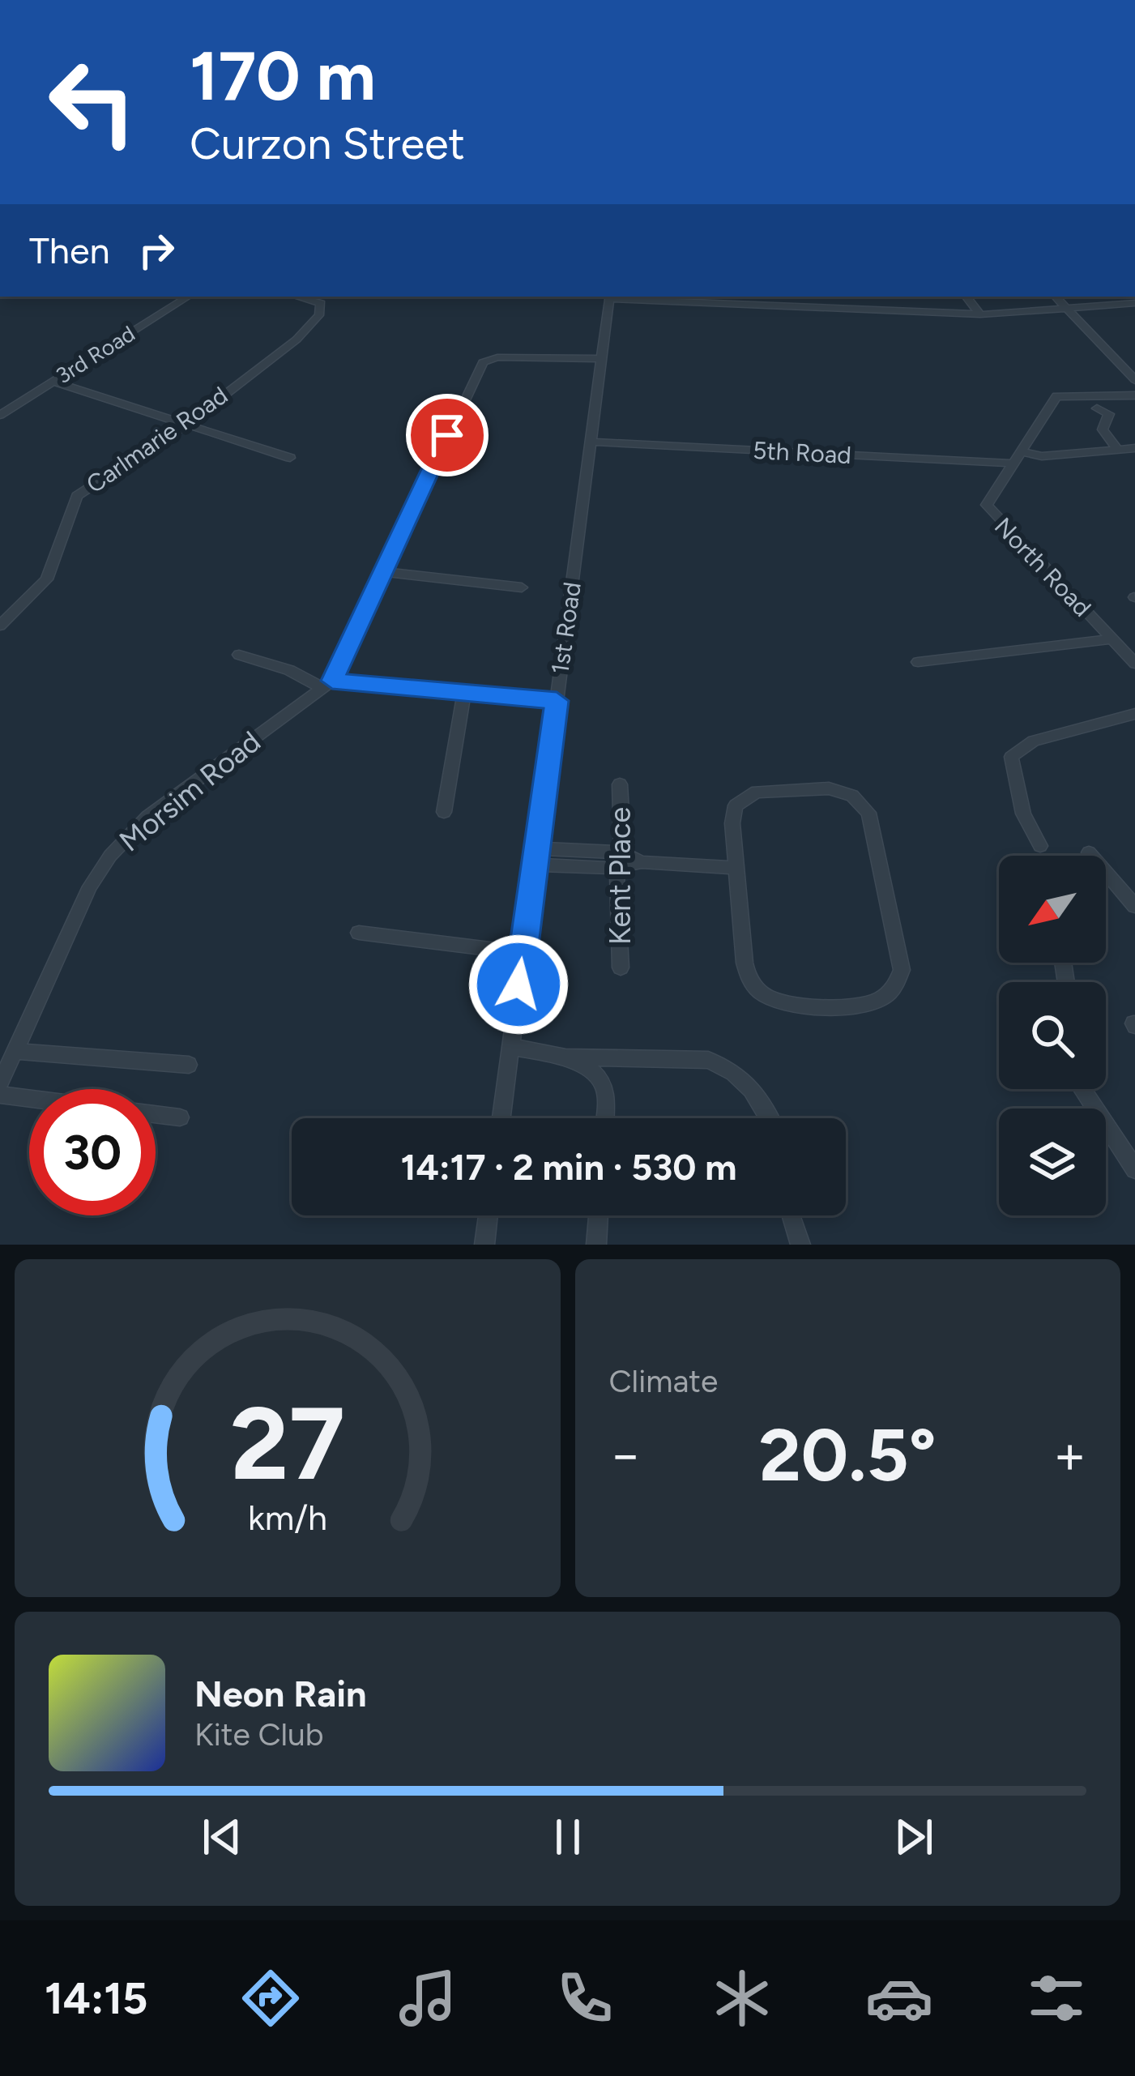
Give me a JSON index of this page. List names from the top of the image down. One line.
{"streets":{"street":["3rd Road","Carlmarie Road","5th Road","North Road","1st Road","Morsim Road","Kent Place"]},"crossings":[["5th Road","North Road"],["5th Road","1st Road"]],"north":"bottom left","page":{"turn":["170 m","Curzon Street"],"then":"Then","limit":"30","trip":"14:17 · 2 min · 530 m","tile":"Climate","heat":["−","20.5°","+"],"song":["Neon Rain","Kite Club"],"tabs":"14:15","gauge":["27","km/h"]}}
